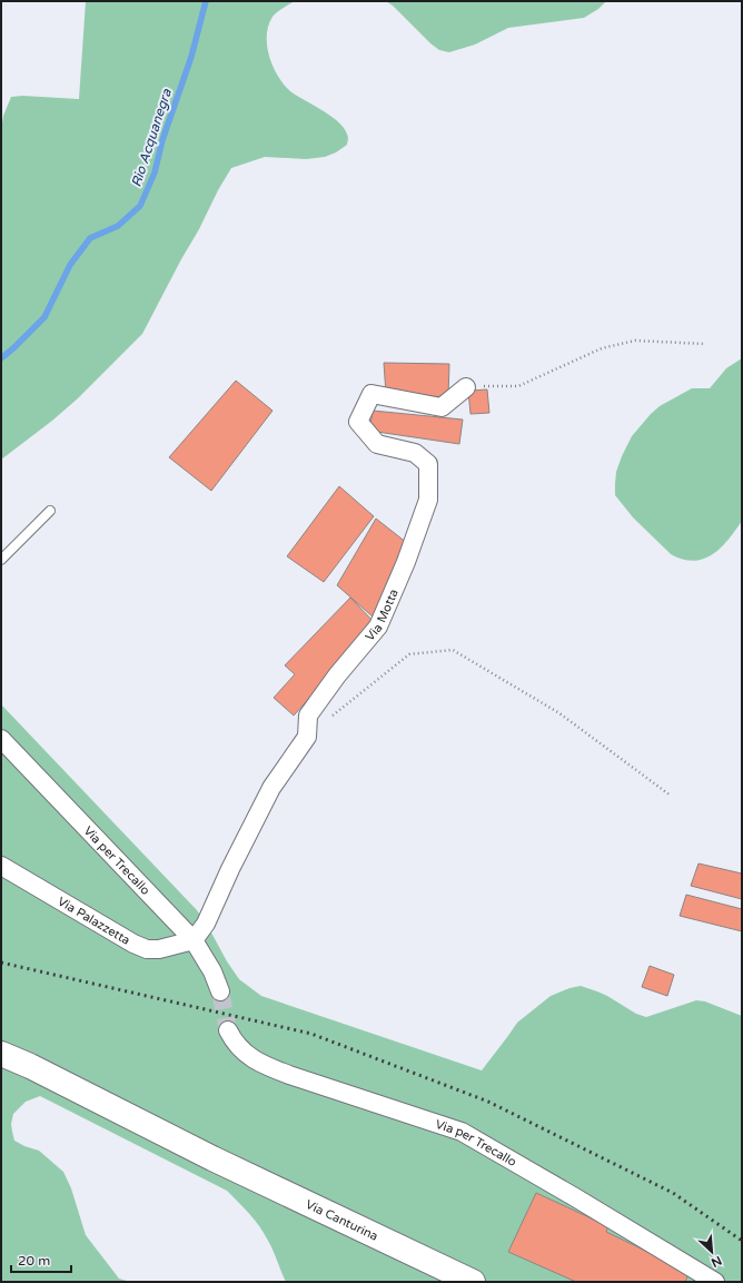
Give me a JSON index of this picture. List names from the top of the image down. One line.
{"streets":{"main road":["Via Canturina"],"street":["Via Motta","Via per Trecallo","Via Palazzetta"]},"crossings":[["Via per Trecallo","Via Palazzetta"]],"water":["Rio Acquanegra"],"scale_bar":"20 m","north":"bottom right"}
